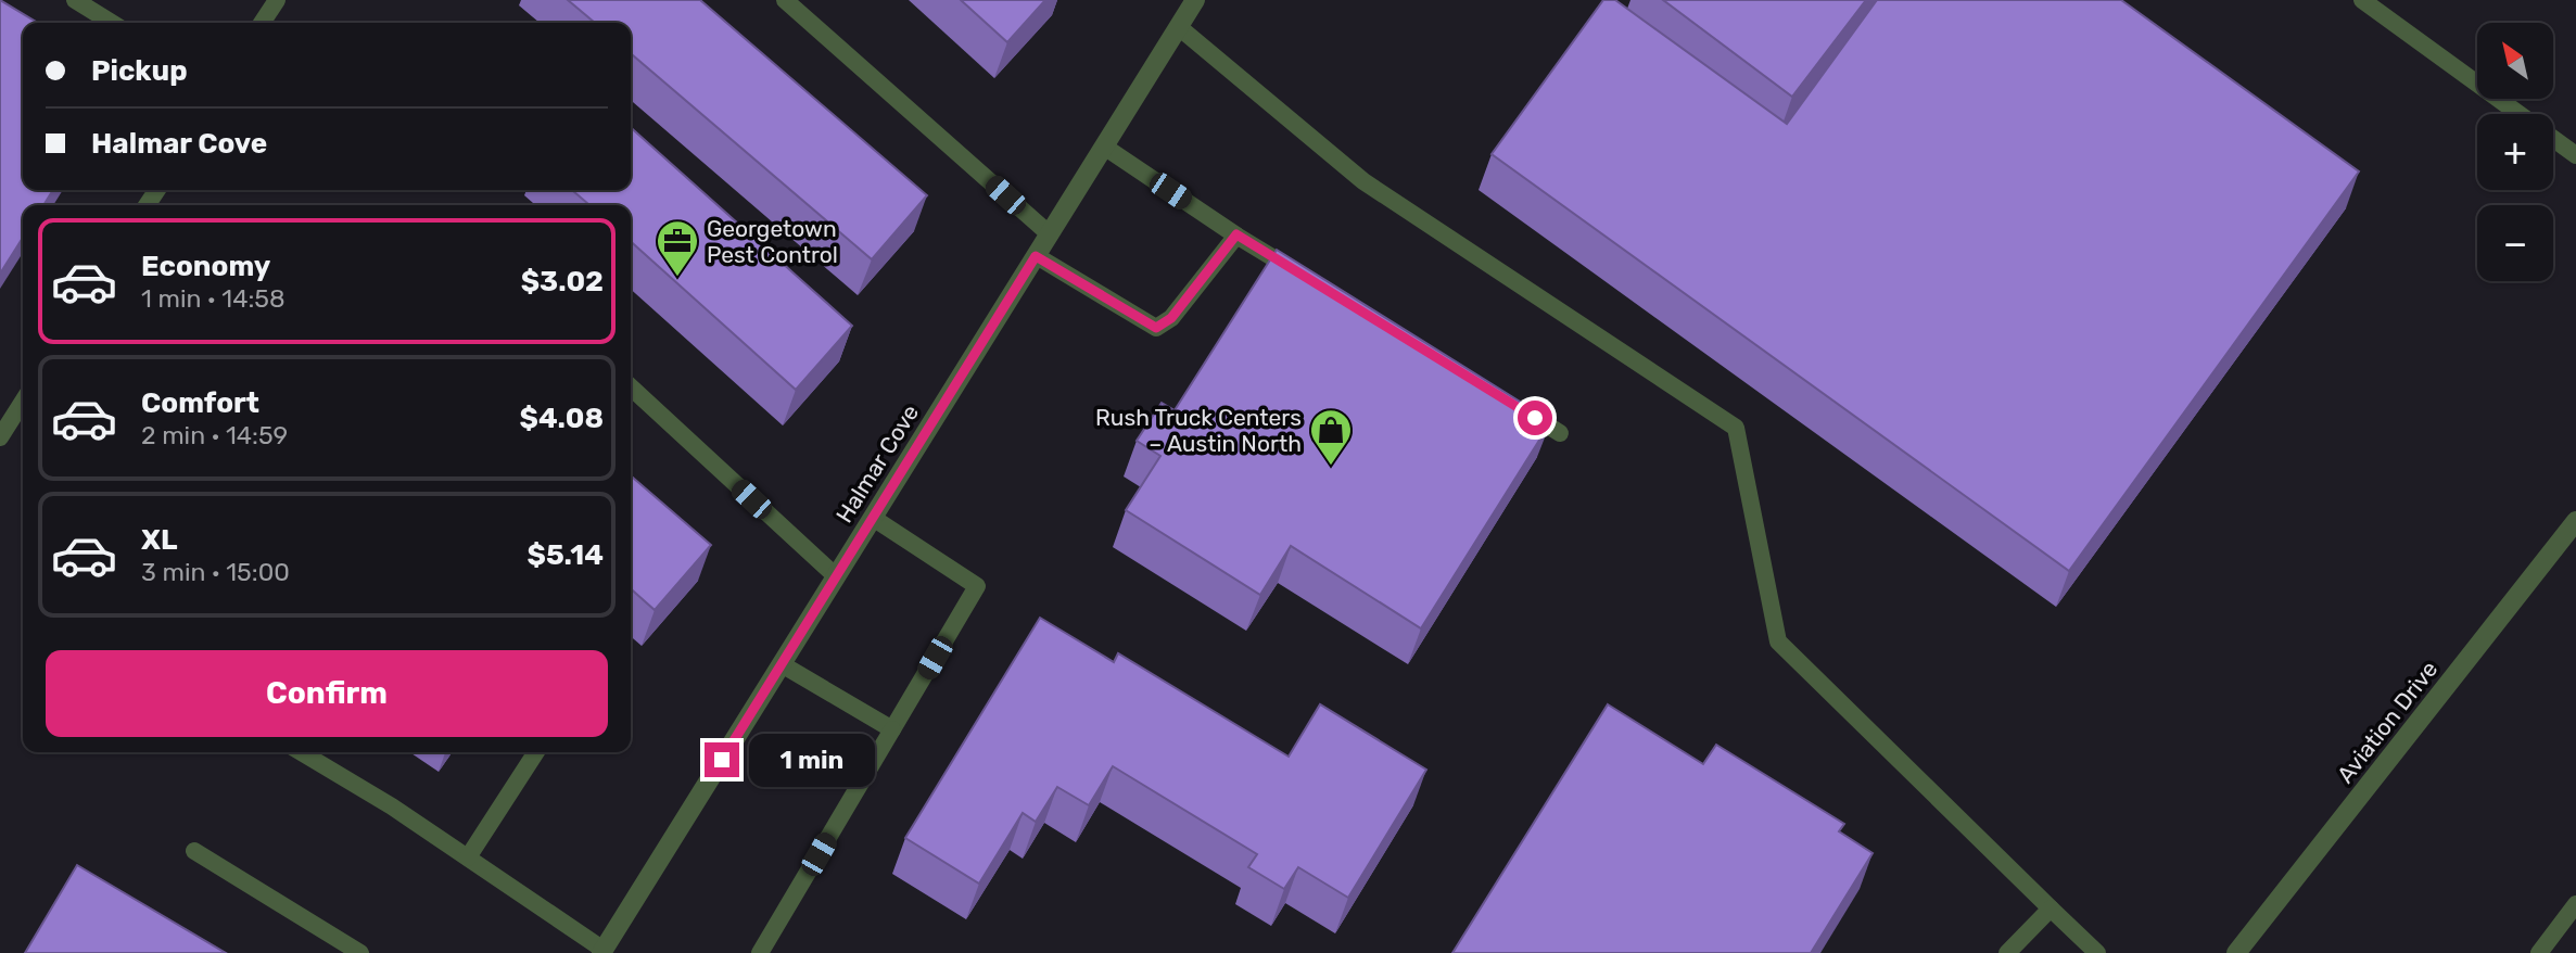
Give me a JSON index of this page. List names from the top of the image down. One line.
{"streets":{"street":["Halmar Cove","Aviation Drive"]},"places":{"office":["Georgetown Pest Control"],"shop":["Rush Truck Centers – Austin North"]},"north":"top left","page":{"map_buttons":["+","−"],"banner":["Pickup","Halmar Cove"],"list":[{"name":"Economy","note":"1 min · 14:58","value":"$3.02"},{"name":"Comfort","note":"2 min · 14:59","value":"$4.08"},{"name":"XL","note":"3 min · 15:00","value":"$5.14"}],"buttons":"Confirm","bubble":"1 min"}}
